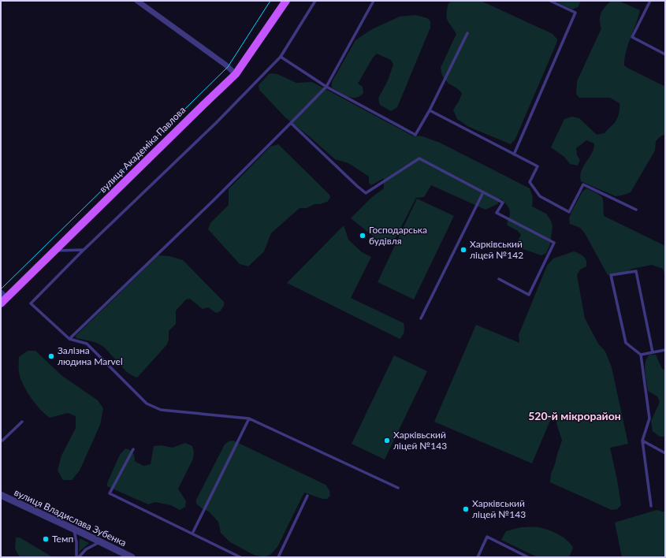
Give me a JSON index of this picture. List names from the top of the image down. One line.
{"streets":{"main road":["вулиця Академіка Павлова"],"street":["вулиця Владислава Зубенка"]},"districts":["520-й мікрорайон"],"places":["Господарська будівля","Харківський ліцей №142","Залізна людина Marvel","Харківьский ліцей №143","Харківський ліцей №143","Темп"]}
